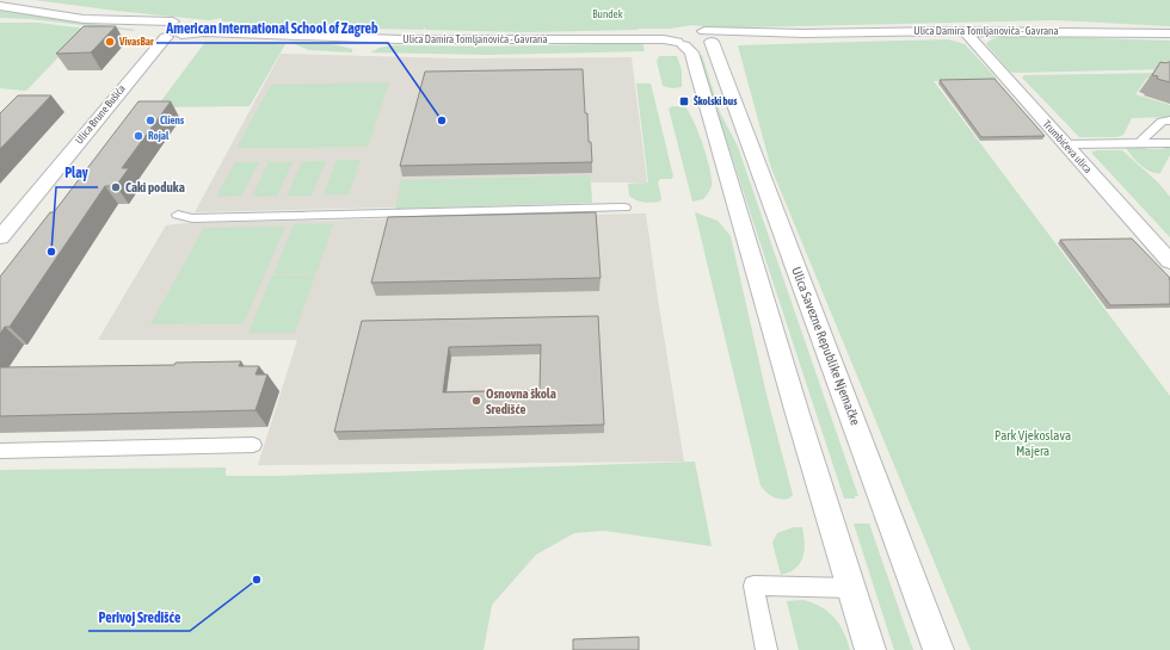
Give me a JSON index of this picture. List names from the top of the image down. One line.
{"streets":{"street":["Ulica Damira Tomljanovića - Gavrana","Ulica Brune Bušića","Trumbićeva ulica","Ulica Savezne Republike Njemačke"]},"crossings":[["Ulica Damira Tomljanovića - Gavrana","Ulica Brune Bušića"],["Ulica Damira Tomljanovića - Gavrana","Trumbićeva ulica"],["Ulica Damira Tomljanovića - Gavrana","Ulica Savezne Republike Njemačke"]],"parks":["Bundek","Park Vjekoslava Majera"],"places":{"other":["VivasBar","Cliens","American International School of Zagreb","Rojal","Caki poduka","Play","Osnovna škola Središće","Perivoj Središće"],"transit":["Školski bus"]}}
